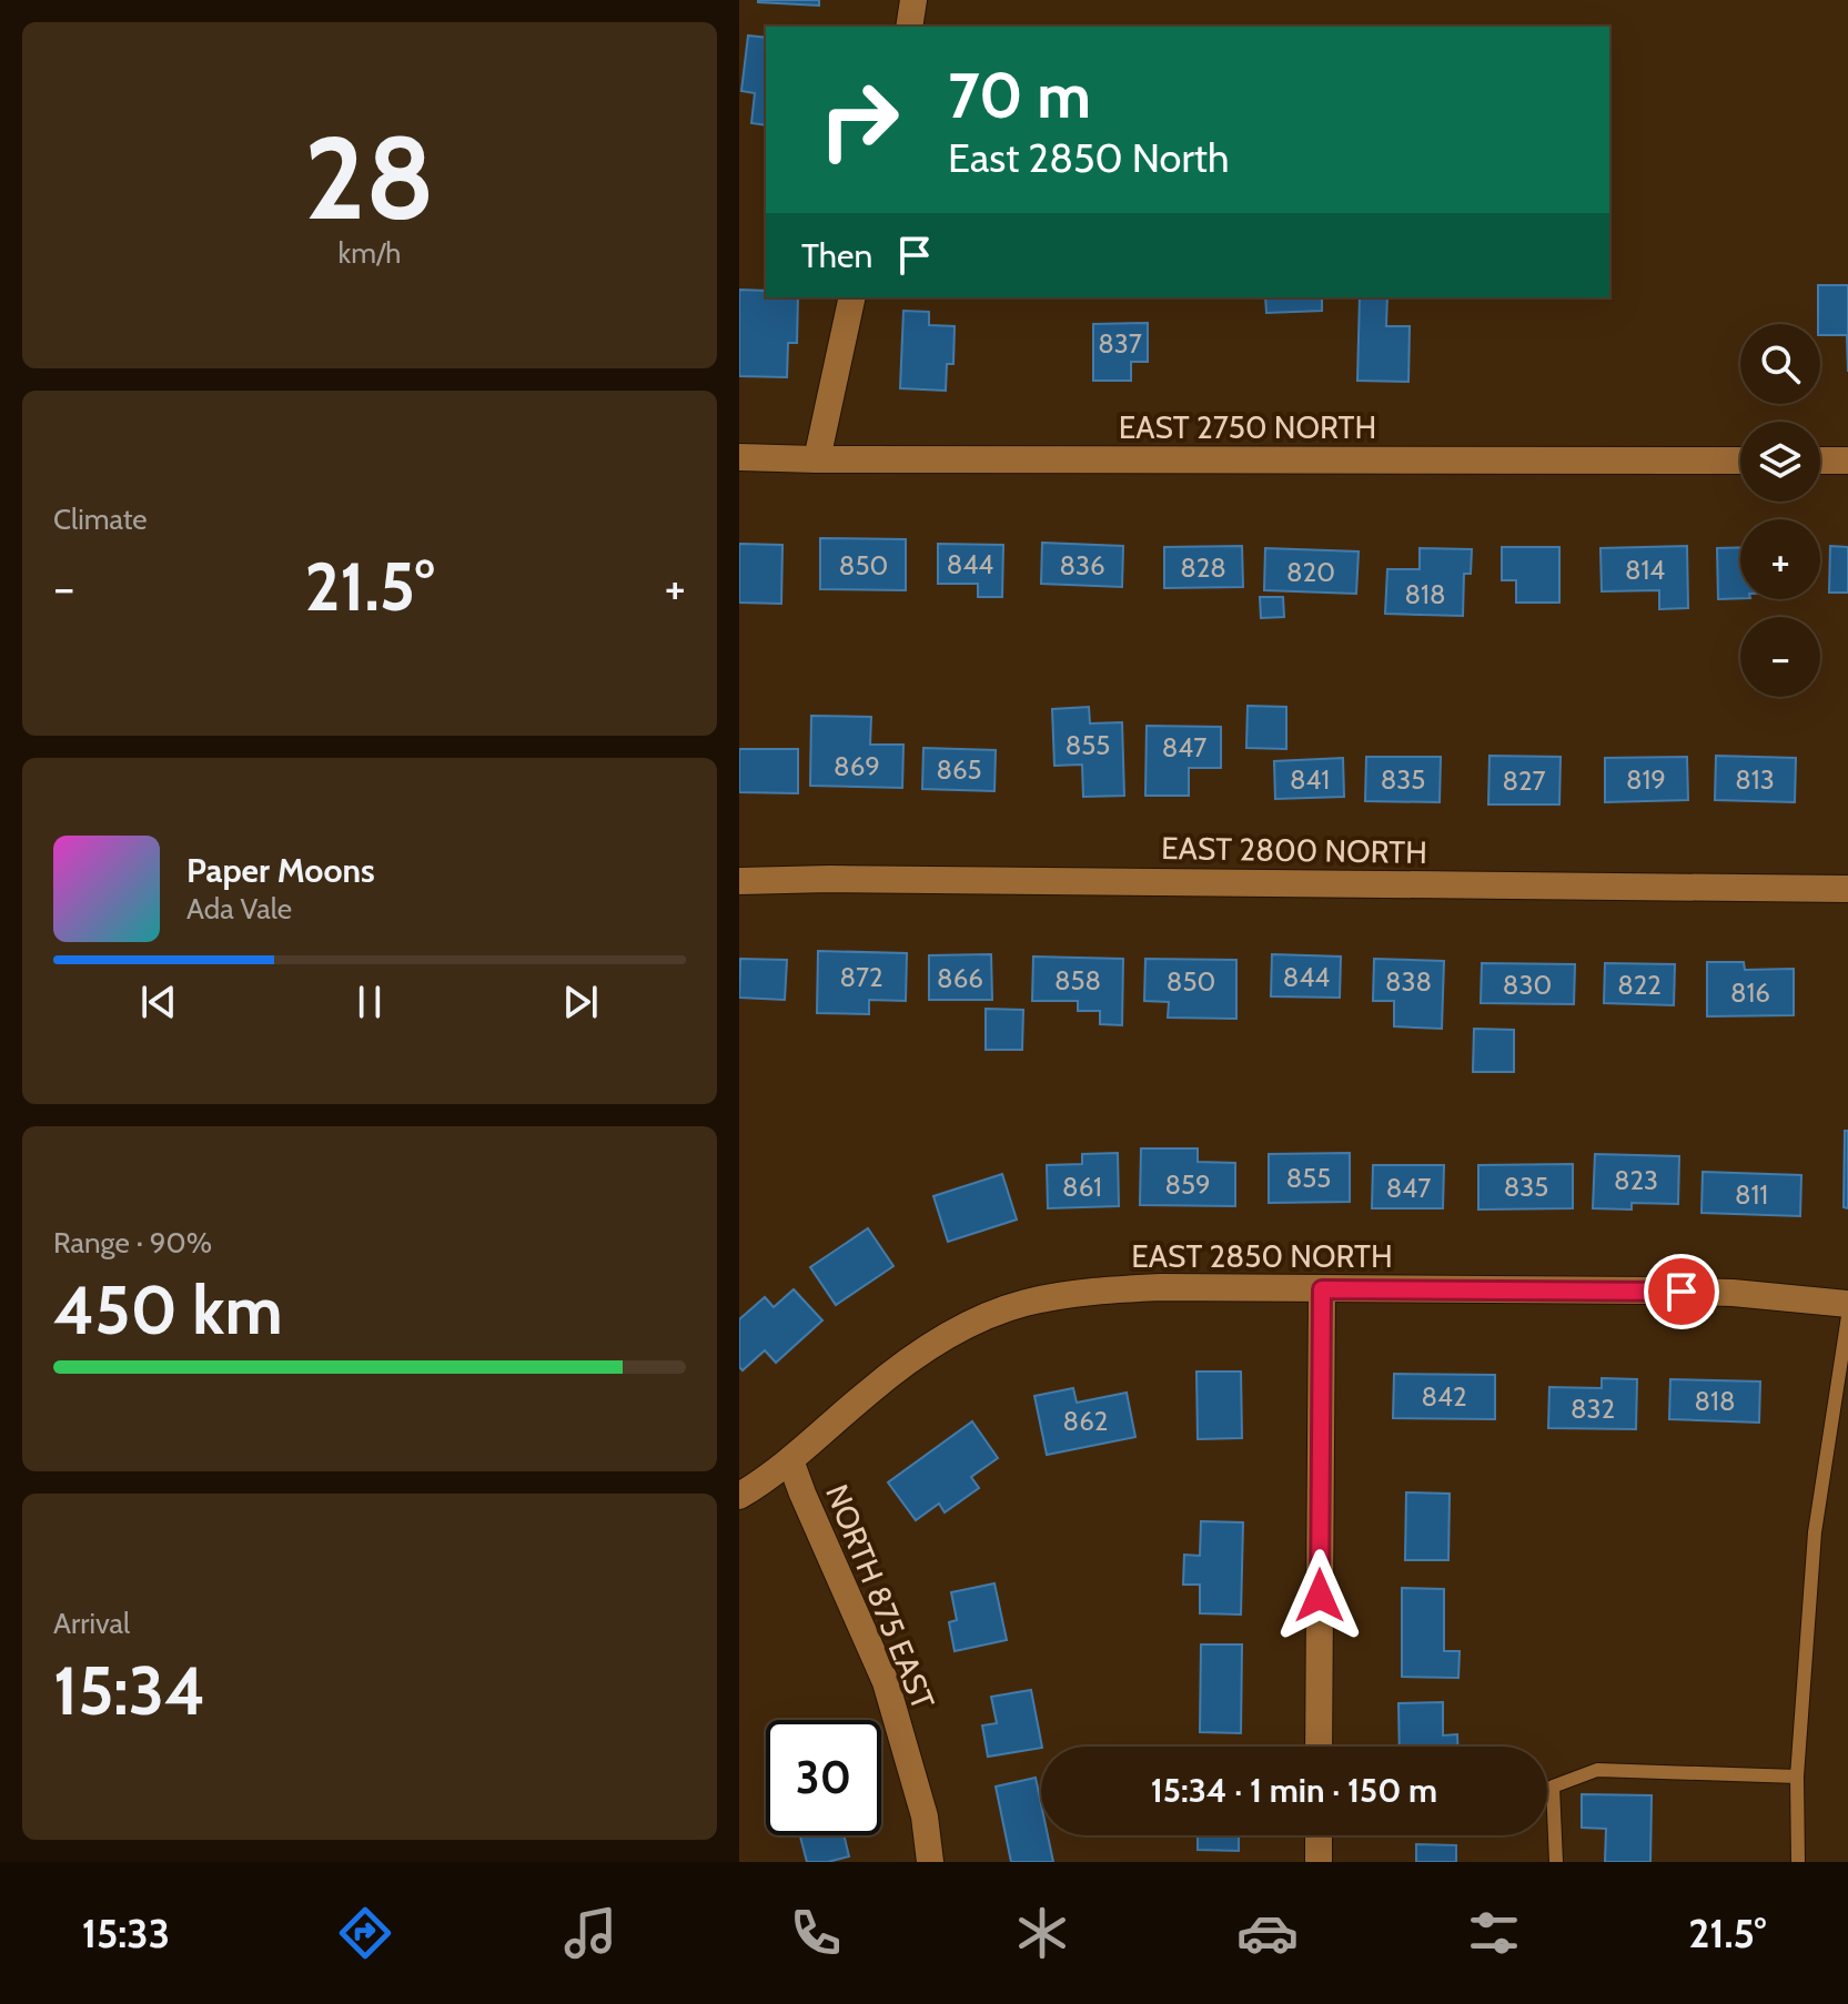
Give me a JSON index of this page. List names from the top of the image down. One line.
{"streets":{"street":["EAST 2750 NORTH","EAST 2800 NORTH","EAST 2850 NORTH","NORTH 875 EAST"]},"crossings":[["EAST 2850 NORTH","NORTH 875 EAST"]],"house_numbers":["837","844","850","836","828","814","820","818","855","847","869","865","841","835","819","813","827","872","844","866","858","850","838","830","822","816","855","823","859","861","835","847","811","842","818","832","862"],"page":{"tile":[["28","km/h"],"Climate",["Range · 90%","450 km"],["Arrival","15:34"]],"turn":["70 m","East 2850 North"],"then":"Then","map_buttons":["+","−"],"heat":["−","21.5°","+"],"song":["Paper Moons","Ada Vale"],"limit":"30","trip":"15:34 · 1 min · 150 m","tabs":["15:33","21.5°"]}}
